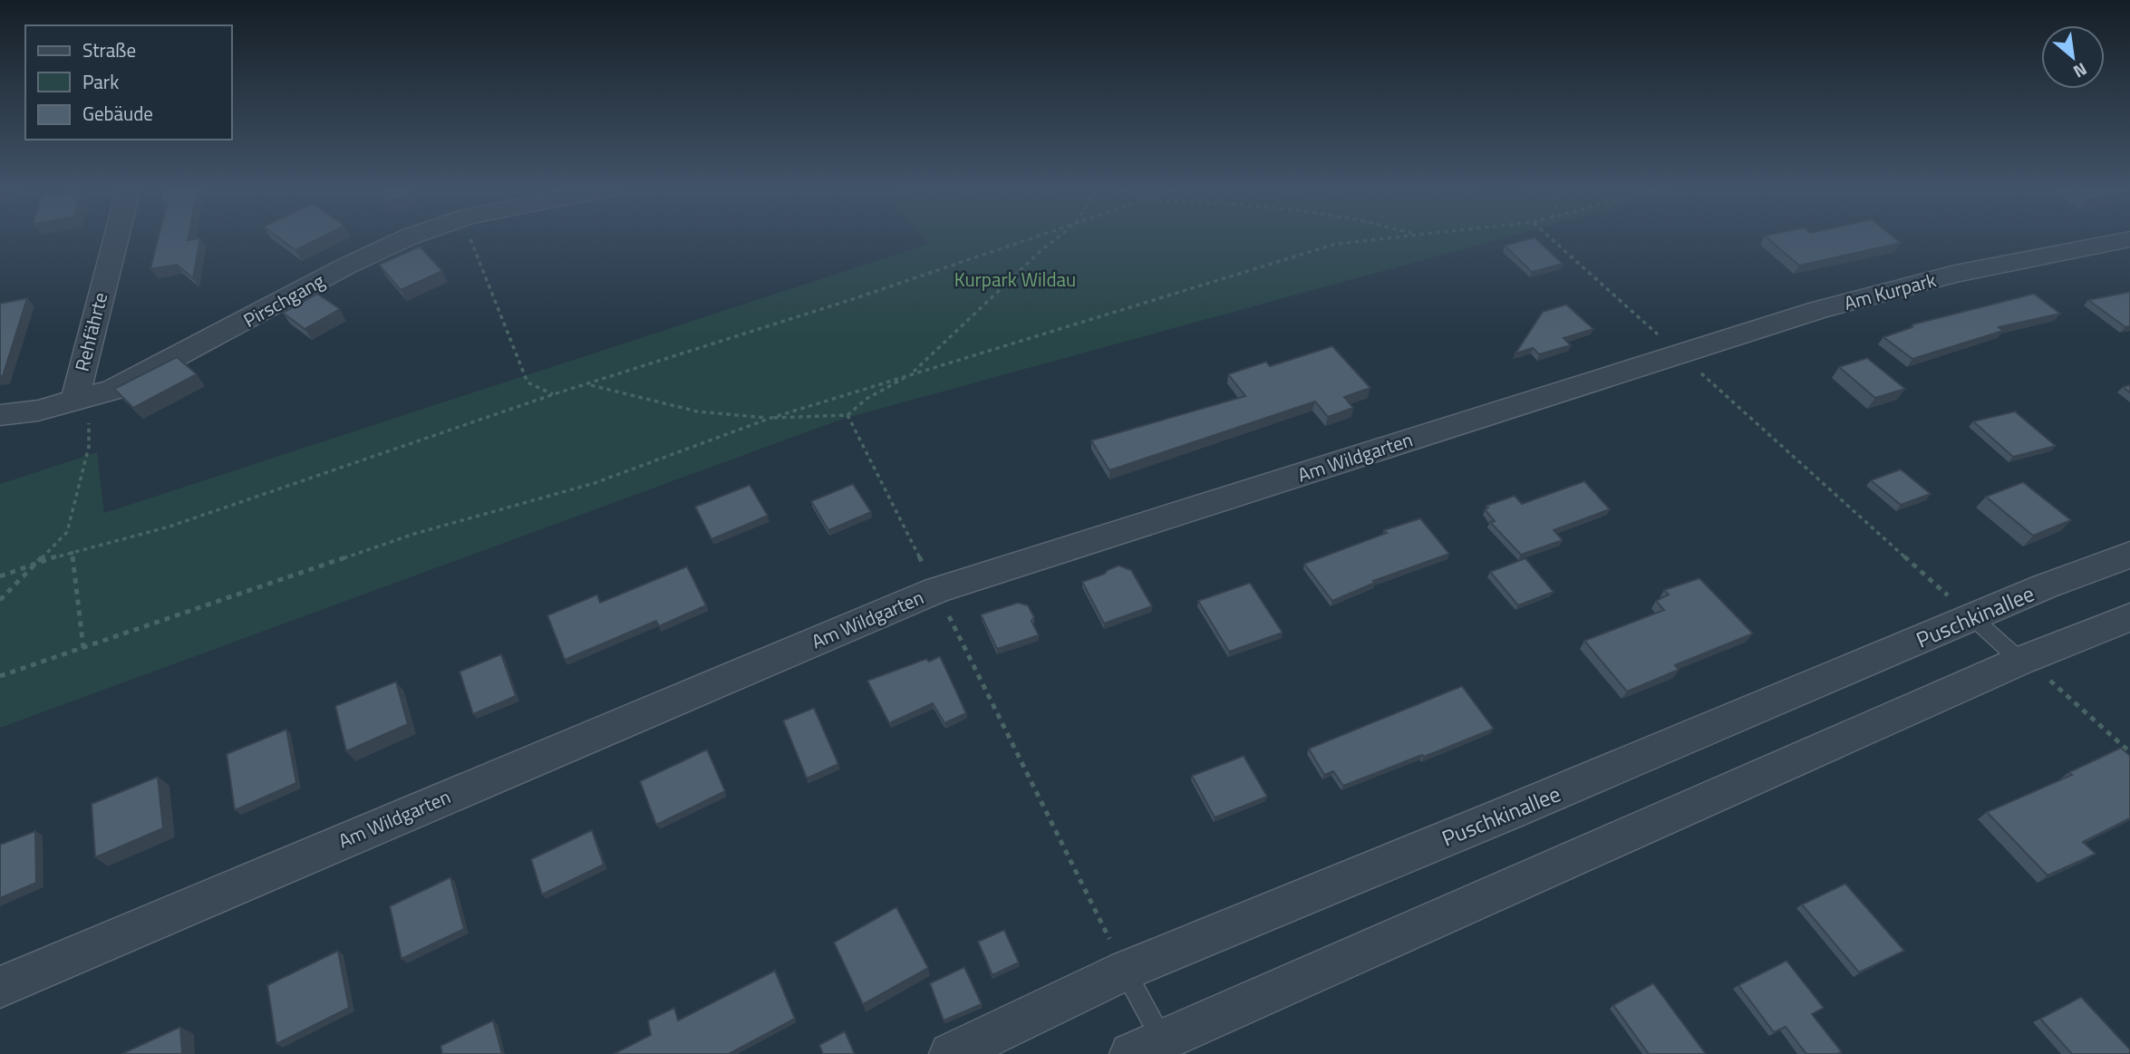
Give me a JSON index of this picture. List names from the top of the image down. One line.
{"streets":{"street":["Am Kurpark","Pirschgang","Rehfährte","Am Wildgarten","Puschkinallee"]},"crossings":[["Am Kurpark","Am Wildgarten"],["Pirschgang","Rehfährte"]],"parks":["Kurpark Wildau"],"legend":["Straße","Park","Gebäude"],"north":"bottom right"}
